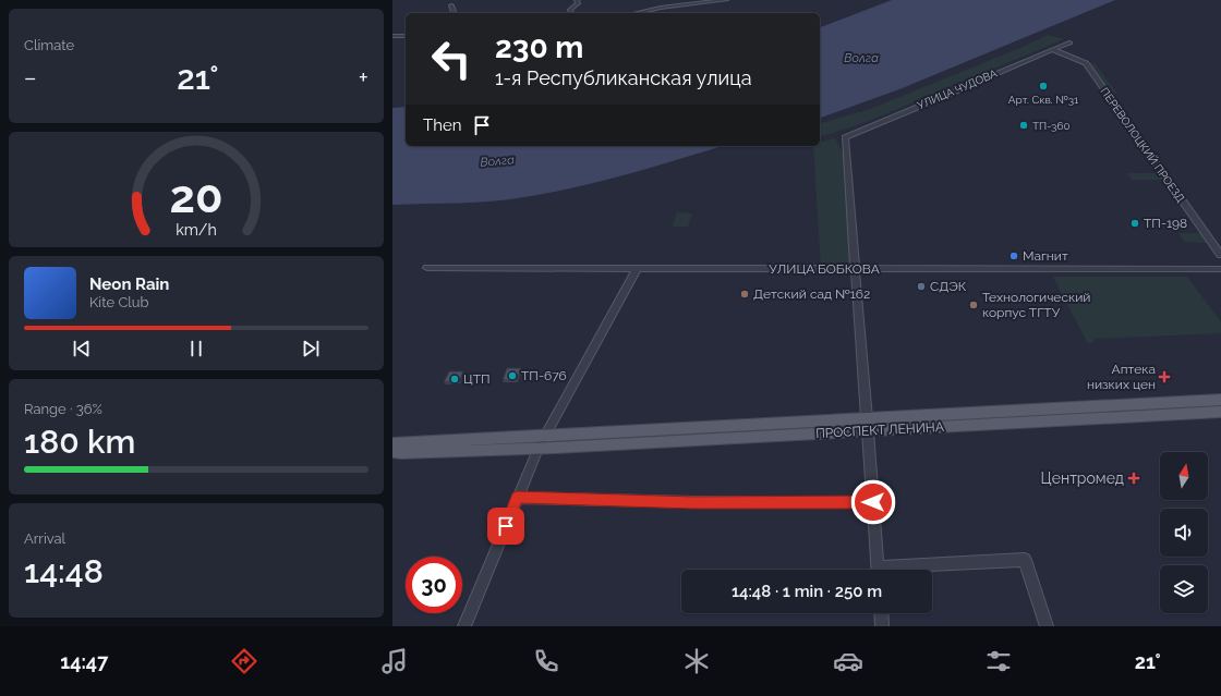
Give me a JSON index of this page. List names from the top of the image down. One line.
{"streets":{"main road":["ПРОСПЕКТ ЛЕНИНА"],"street":["УЛИЦА ЧУДОВА","ПЕРЕВОЛОЦКИЙ ПРОЕЗД","УЛИЦА БОБКОВА"]},"crossings":[["УЛИЦА ЧУДОВА","ПЕРЕВОЛОЦКИЙ ПРОЕЗД"],["УЛИЦА ЧУДОВА","УЛИЦА БОБКОВА"]],"water":["Волга"],"places":{"other":["Арт. Скв. №31","ТП-360","ТП-198","Магнит","СДЭК","Детский сад №162","Технологический корпус ТГТУ","ТП-676","ЦТП"],"health":["Аптека низких цен","Центромед"]},"north":"top","page":{"tile":["Climate",["Range · 36%","180 km"],["Arrival","14:48"]],"turn":["230 m","1-я Республиканская улица"],"heat":["−","21°","+"],"then":"Then","song":["Neon Rain","Kite Club"],"limit":"30","trip":"14:48 · 1 min · 250 m","tabs":["14:47","21°"],"gauge":["20","km/h"]}}
